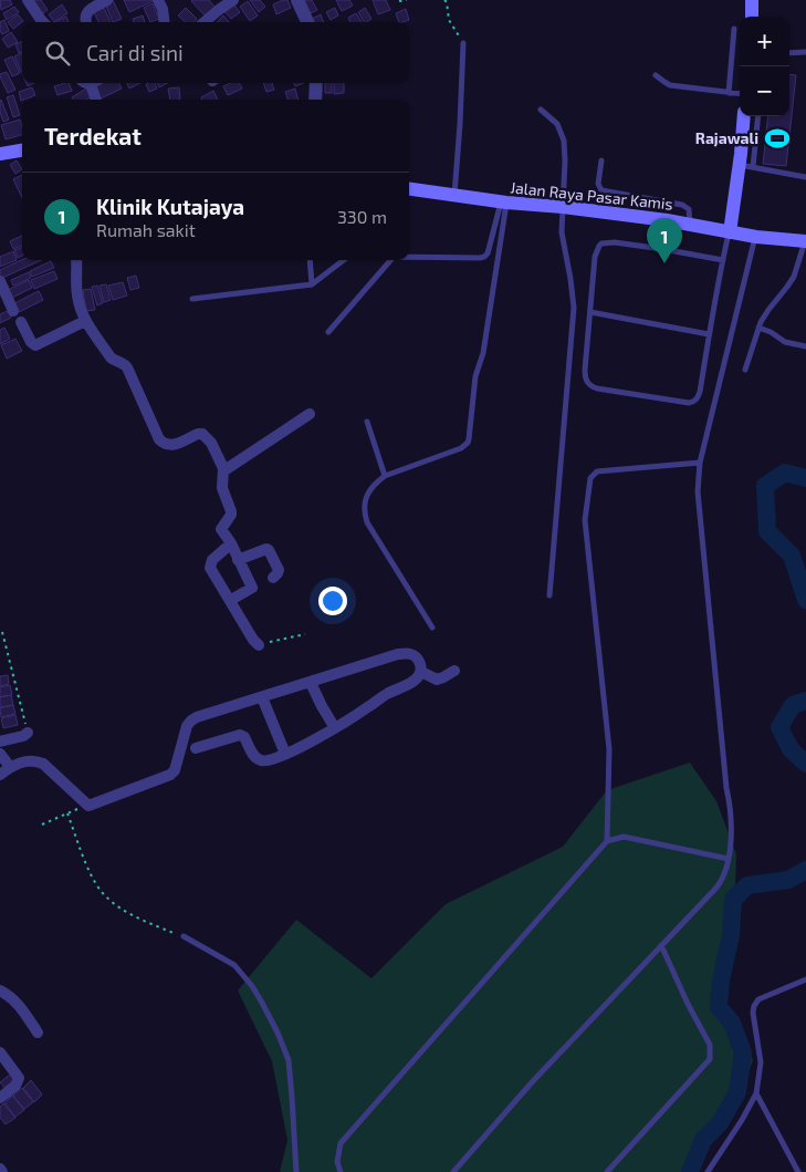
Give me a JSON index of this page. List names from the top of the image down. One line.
{"streets":{"main road":["Jalan Raya Pasar Kamis"]},"places":{"sports":["Rajawali"]},"page":{"map_buttons":["+","−"],"search":"Cari di sini","heading":"Terdekat","list":[{"mark":"1","name":"Klinik Kutajaya","note":"Rumah sakit","value":"330 m"}],"pins":"1"}}
